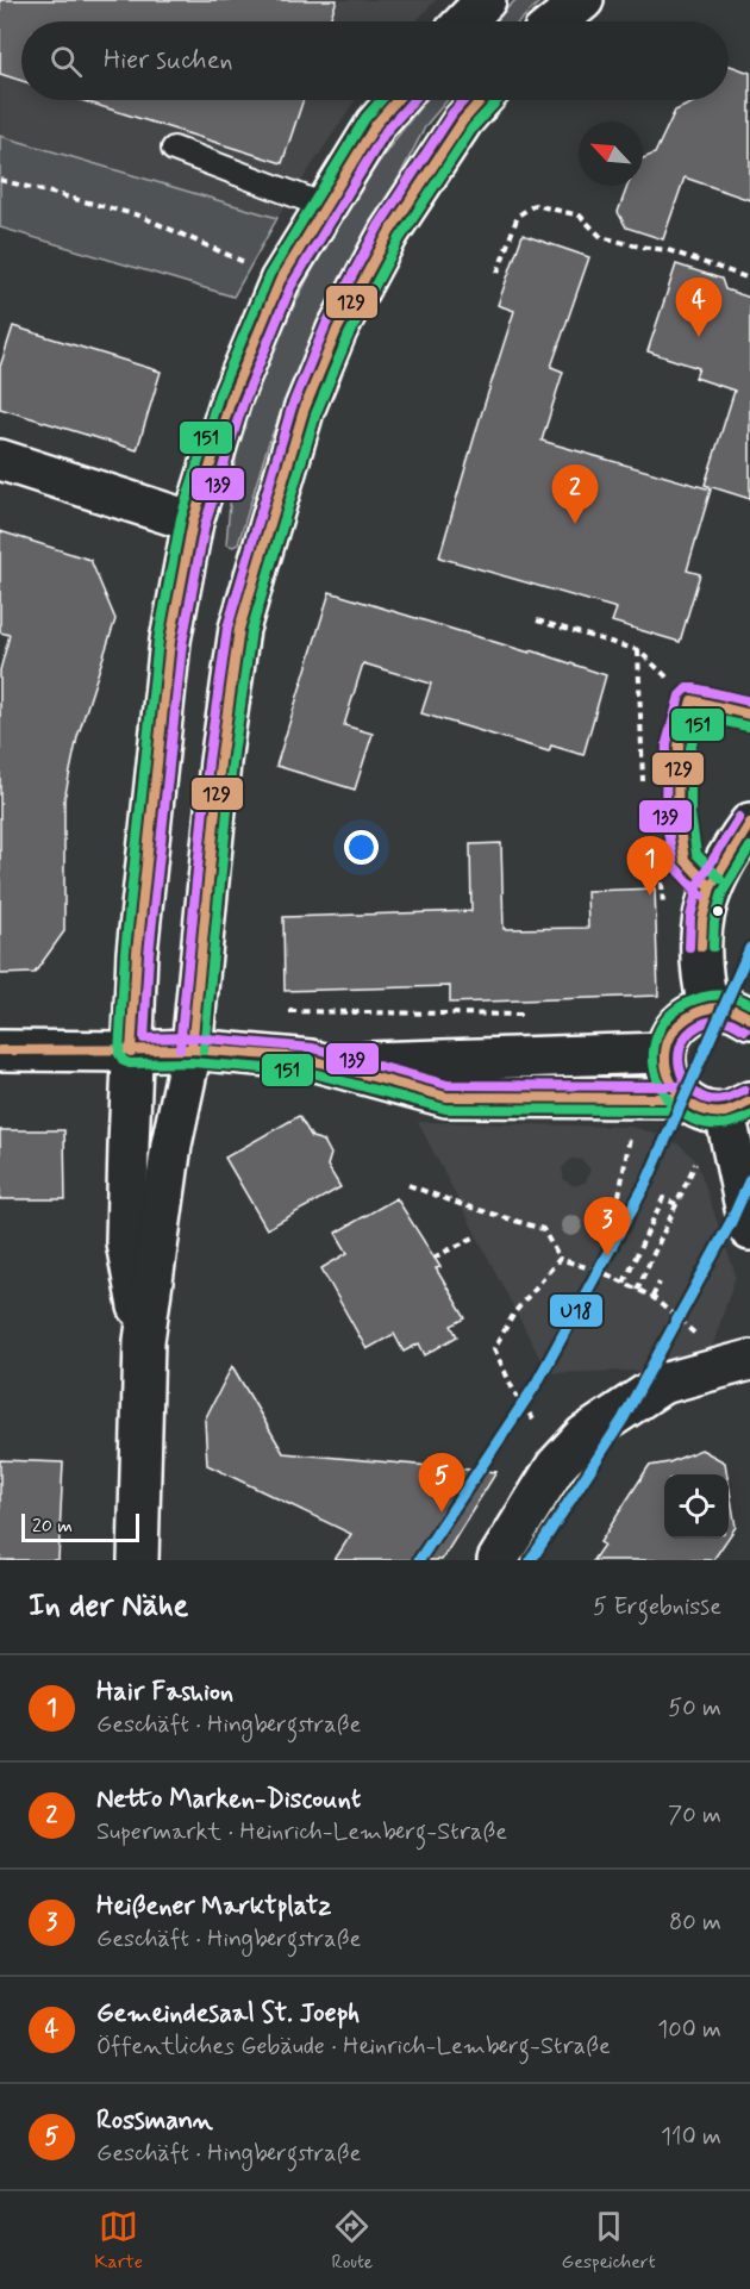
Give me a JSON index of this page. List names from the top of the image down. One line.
{"lines":["transit line 129","transit line 151","transit line 139","transit line U18"],"scale_bar":"20 m","north":"top left","page":{"search":"Hier suchen","pins":["4","2","1","3","5"],"scale":"20 m","heading":["In der Nähe","5 Ergebnisse"],"list":[{"mark":"1","name":"Hair Fashion","note":"Geschäft · Hingbergstraße","value":"50 m"},{"mark":"2","name":"Netto Marken-Discount","note":"Supermarkt · Heinrich-Lemberg-Straße","value":"70 m"},{"mark":"3","name":"Heißener Marktplatz","note":"Geschäft · Hingbergstraße","value":"80 m"},{"mark":"4","name":"Gemeindesaal St. Joeph","note":"Öffentliches Gebäude · Heinrich-Lemberg-Straße","value":"100 m"},{"mark":"5","name":"Rossmann","note":"Geschäft · Hingbergstraße","value":"110 m"}],"nav":["Karte","Route","Gespeichert"]}}
